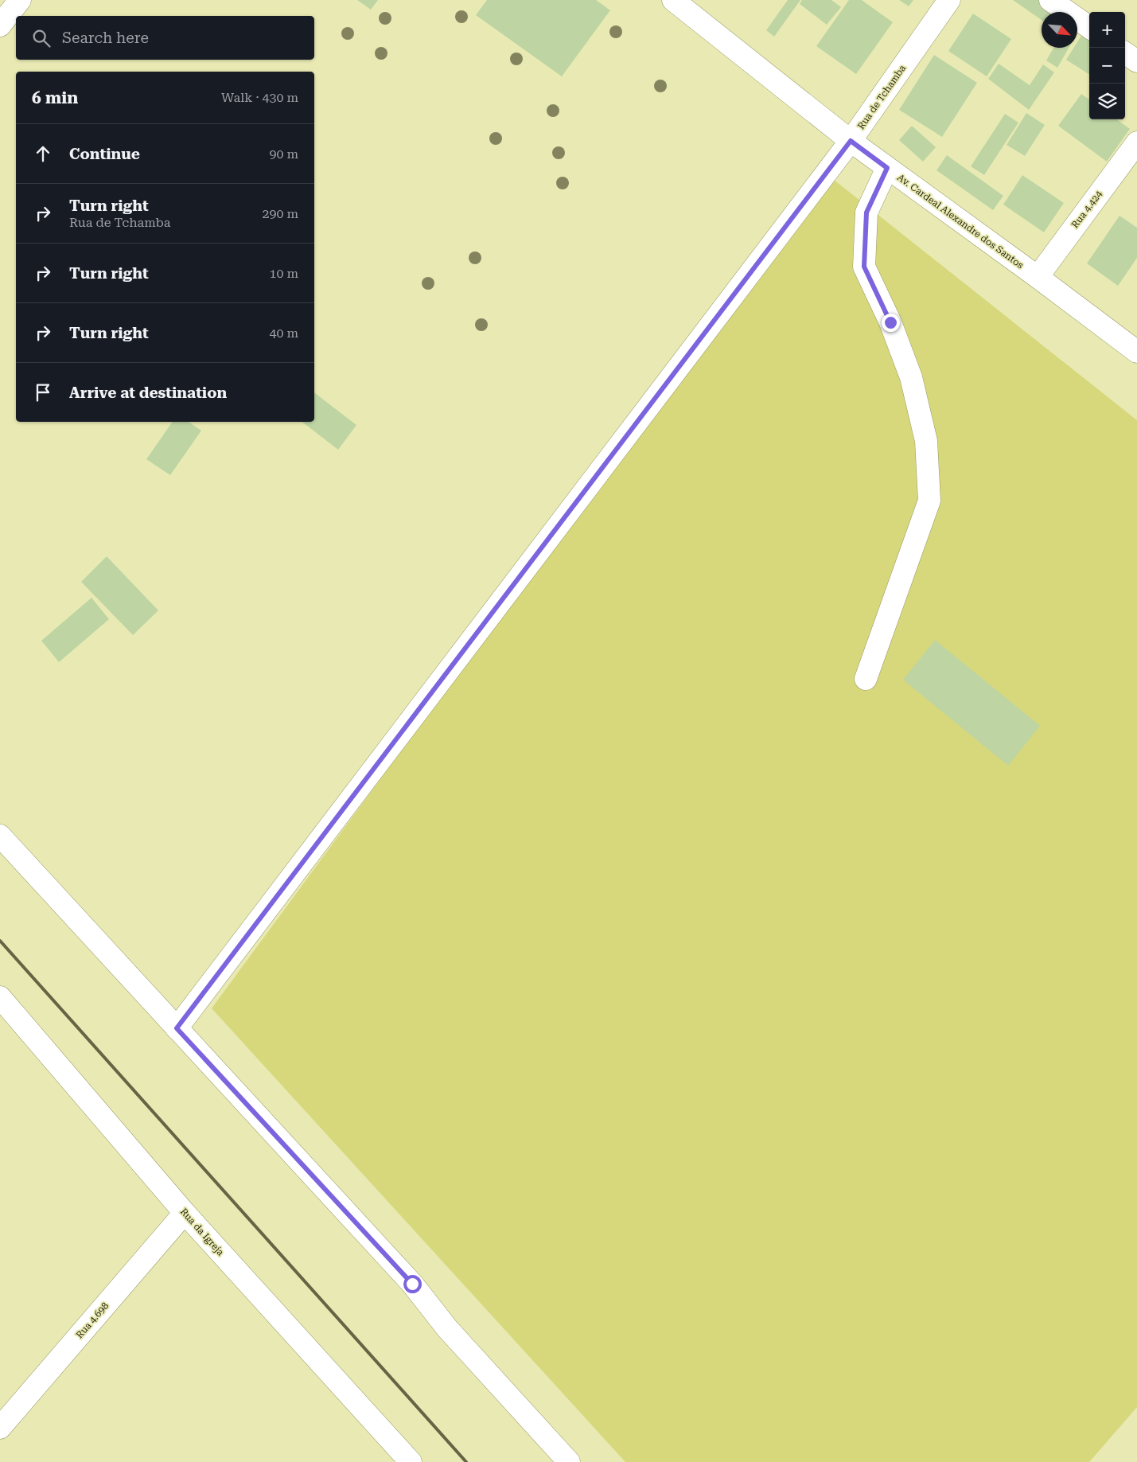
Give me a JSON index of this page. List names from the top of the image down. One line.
{"streets":{"street":["Rua de Tchamba","Rua 4.424","Av. Cardeal Alexandre dos Santos","Rua da Igreja","Rua 4.698"]},"crossings":[["Rua de Tchamba","Av. Cardeal Alexandre dos Santos"],["Rua 4.424","Av. Cardeal Alexandre dos Santos"],["Rua da Igreja","Rua 4.698"]],"north":"bottom right","page":{"map_buttons":["+","−"],"search":"Search here","heading":["6 min","Walk · 430 m"],"list":[["Continue","90 m"],["Turn right","Rua de Tchamba","290 m"],["Turn right","10 m"],["Turn right","40 m"],"Arrive at destination"]}}
